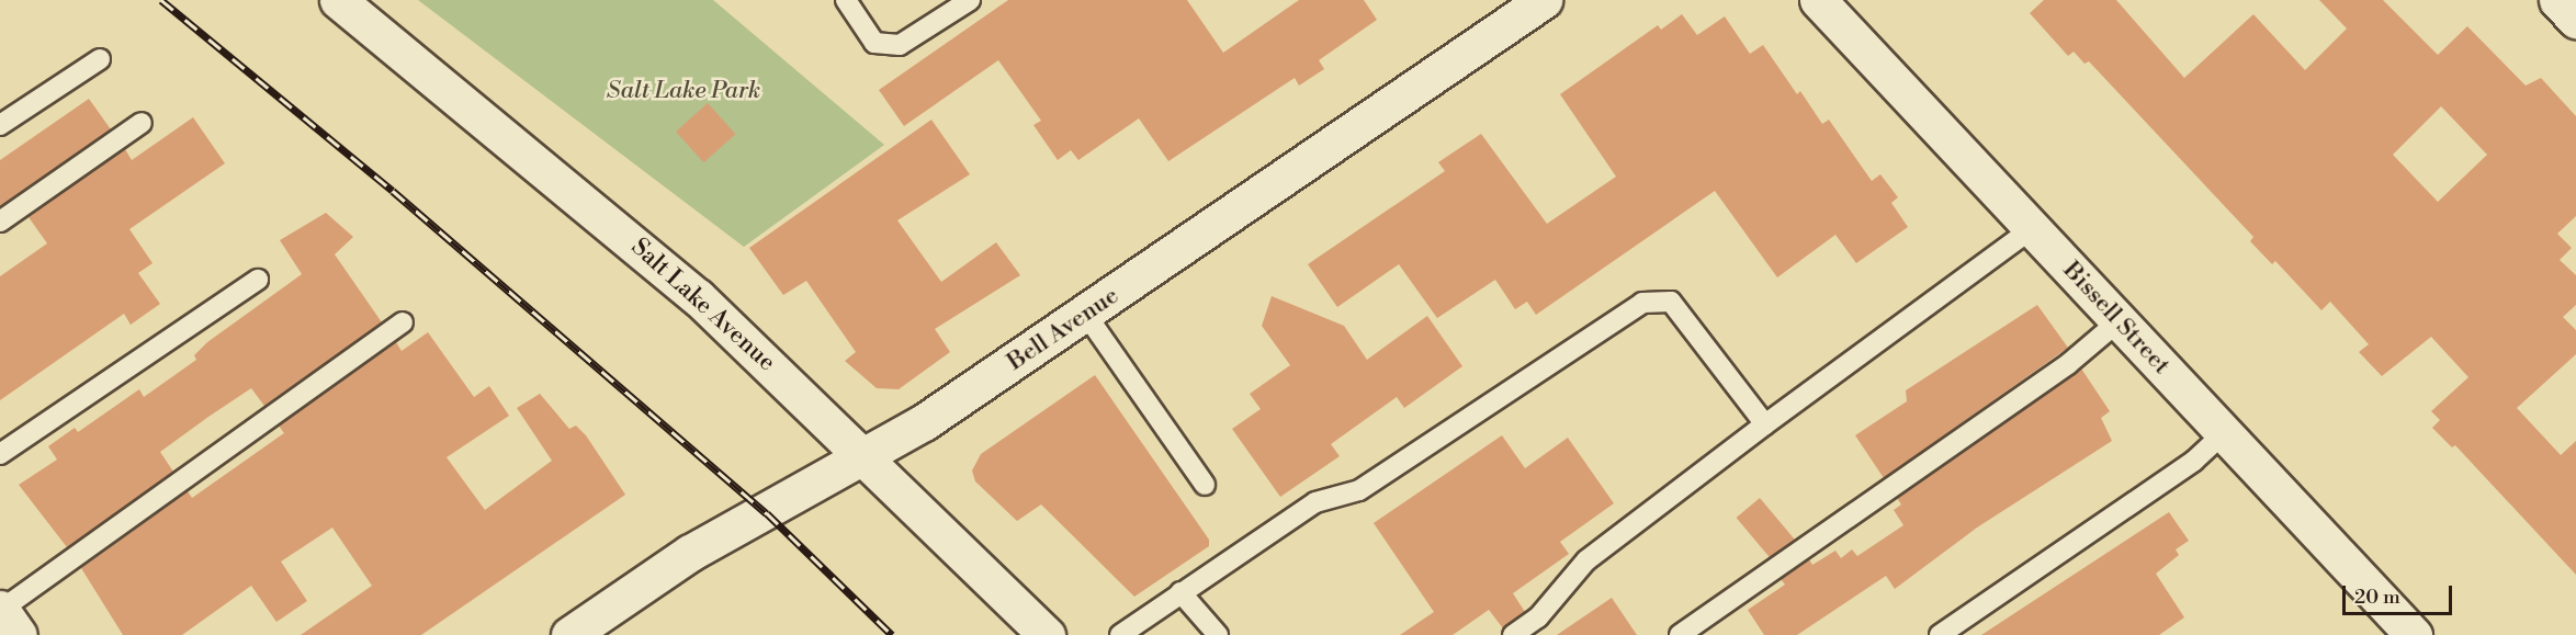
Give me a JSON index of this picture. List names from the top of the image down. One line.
{"streets":{"street":["Salt Lake Avenue","Bissell Street","Bell Avenue"]},"crossings":[["Salt Lake Avenue","Bell Avenue"]],"parks":["Salt Lake Park"],"scale_bar":"20 m"}
